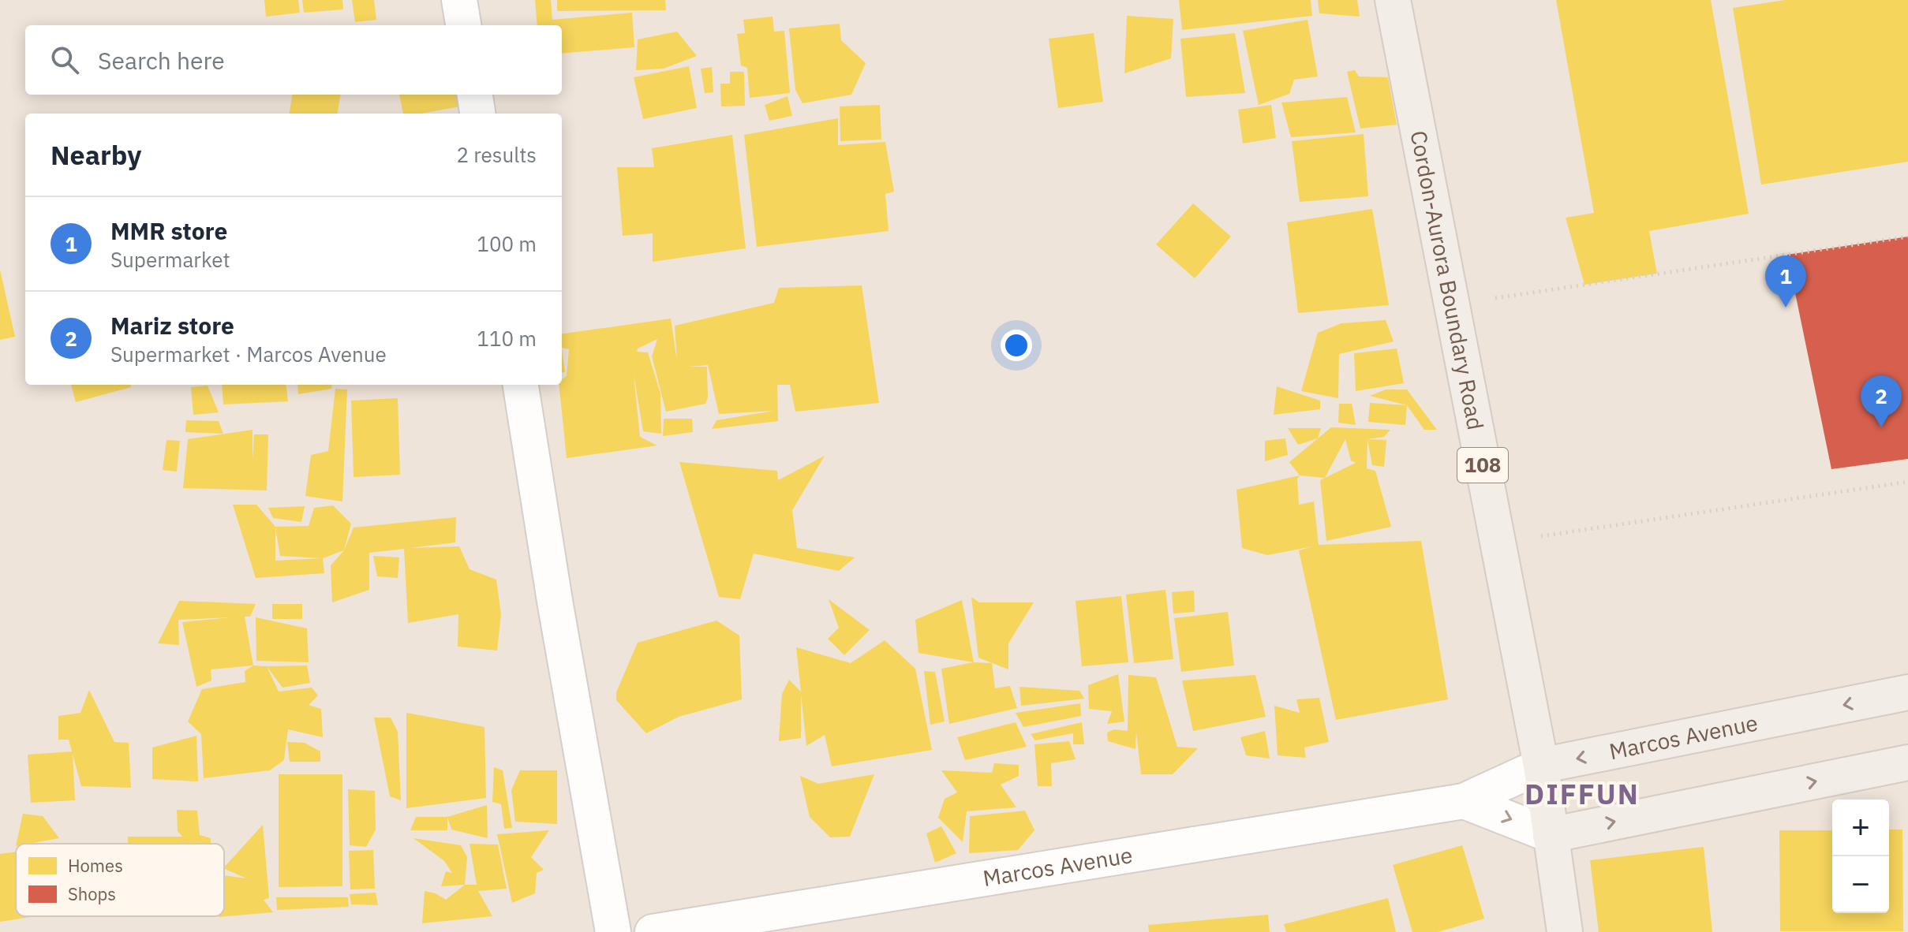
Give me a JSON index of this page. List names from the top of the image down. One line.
{"streets":{"main road":["Cordon-Aurora Boundary Road","108","Marcos Avenue"]},"crossings":[["Cordon-Aurora Boundary Road","Marcos Avenue"]],"districts":["DIFFUN"],"legend":["Homes","Shops"],"page":{"search":"Search here","heading":["Nearby","2 results"],"list":[{"mark":"1","name":"MMR store","note":"Supermarket","value":"100 m"},{"mark":"2","name":"Mariz store","note":"Supermarket · Marcos Avenue","value":"110 m"}],"pins":["1","2"],"map_buttons":["+","−"]}}
